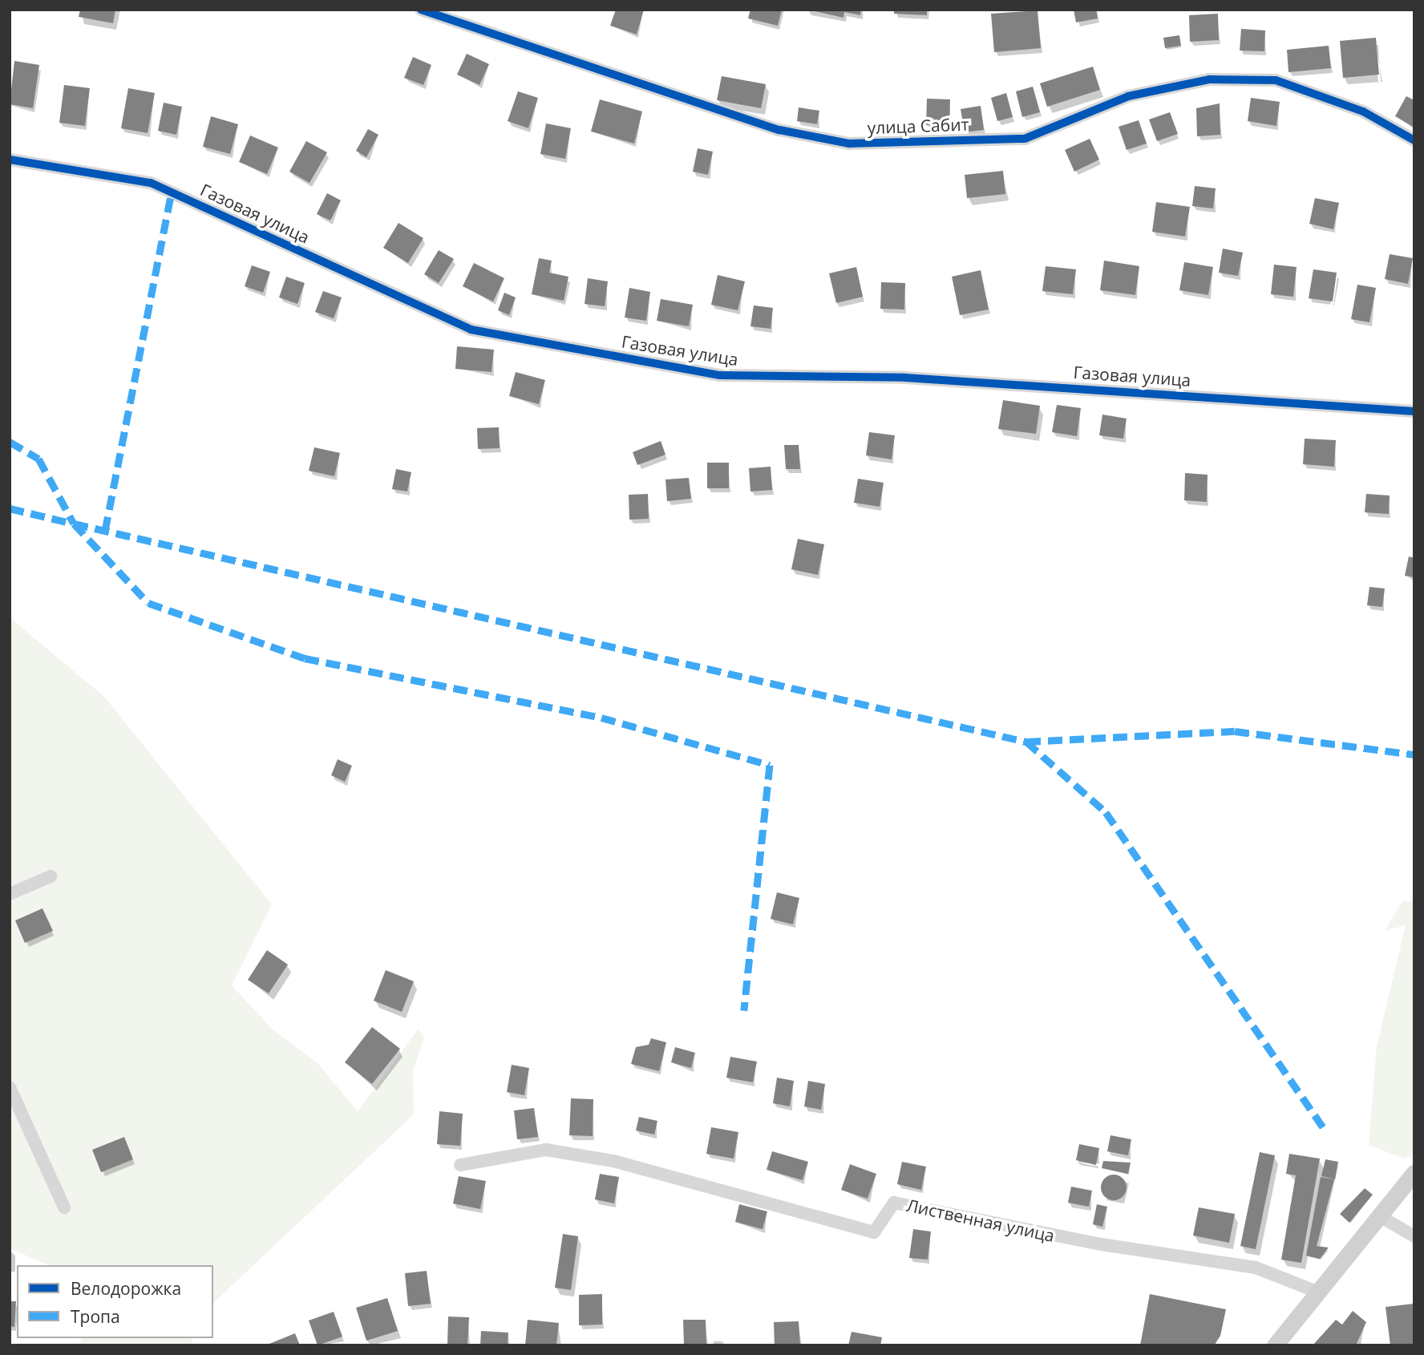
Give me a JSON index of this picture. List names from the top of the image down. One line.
{"streets":{"street":["улица Сабит","Газовая улица","Лиственная улица"]},"legend":["Велодорожка","Тропа"]}
